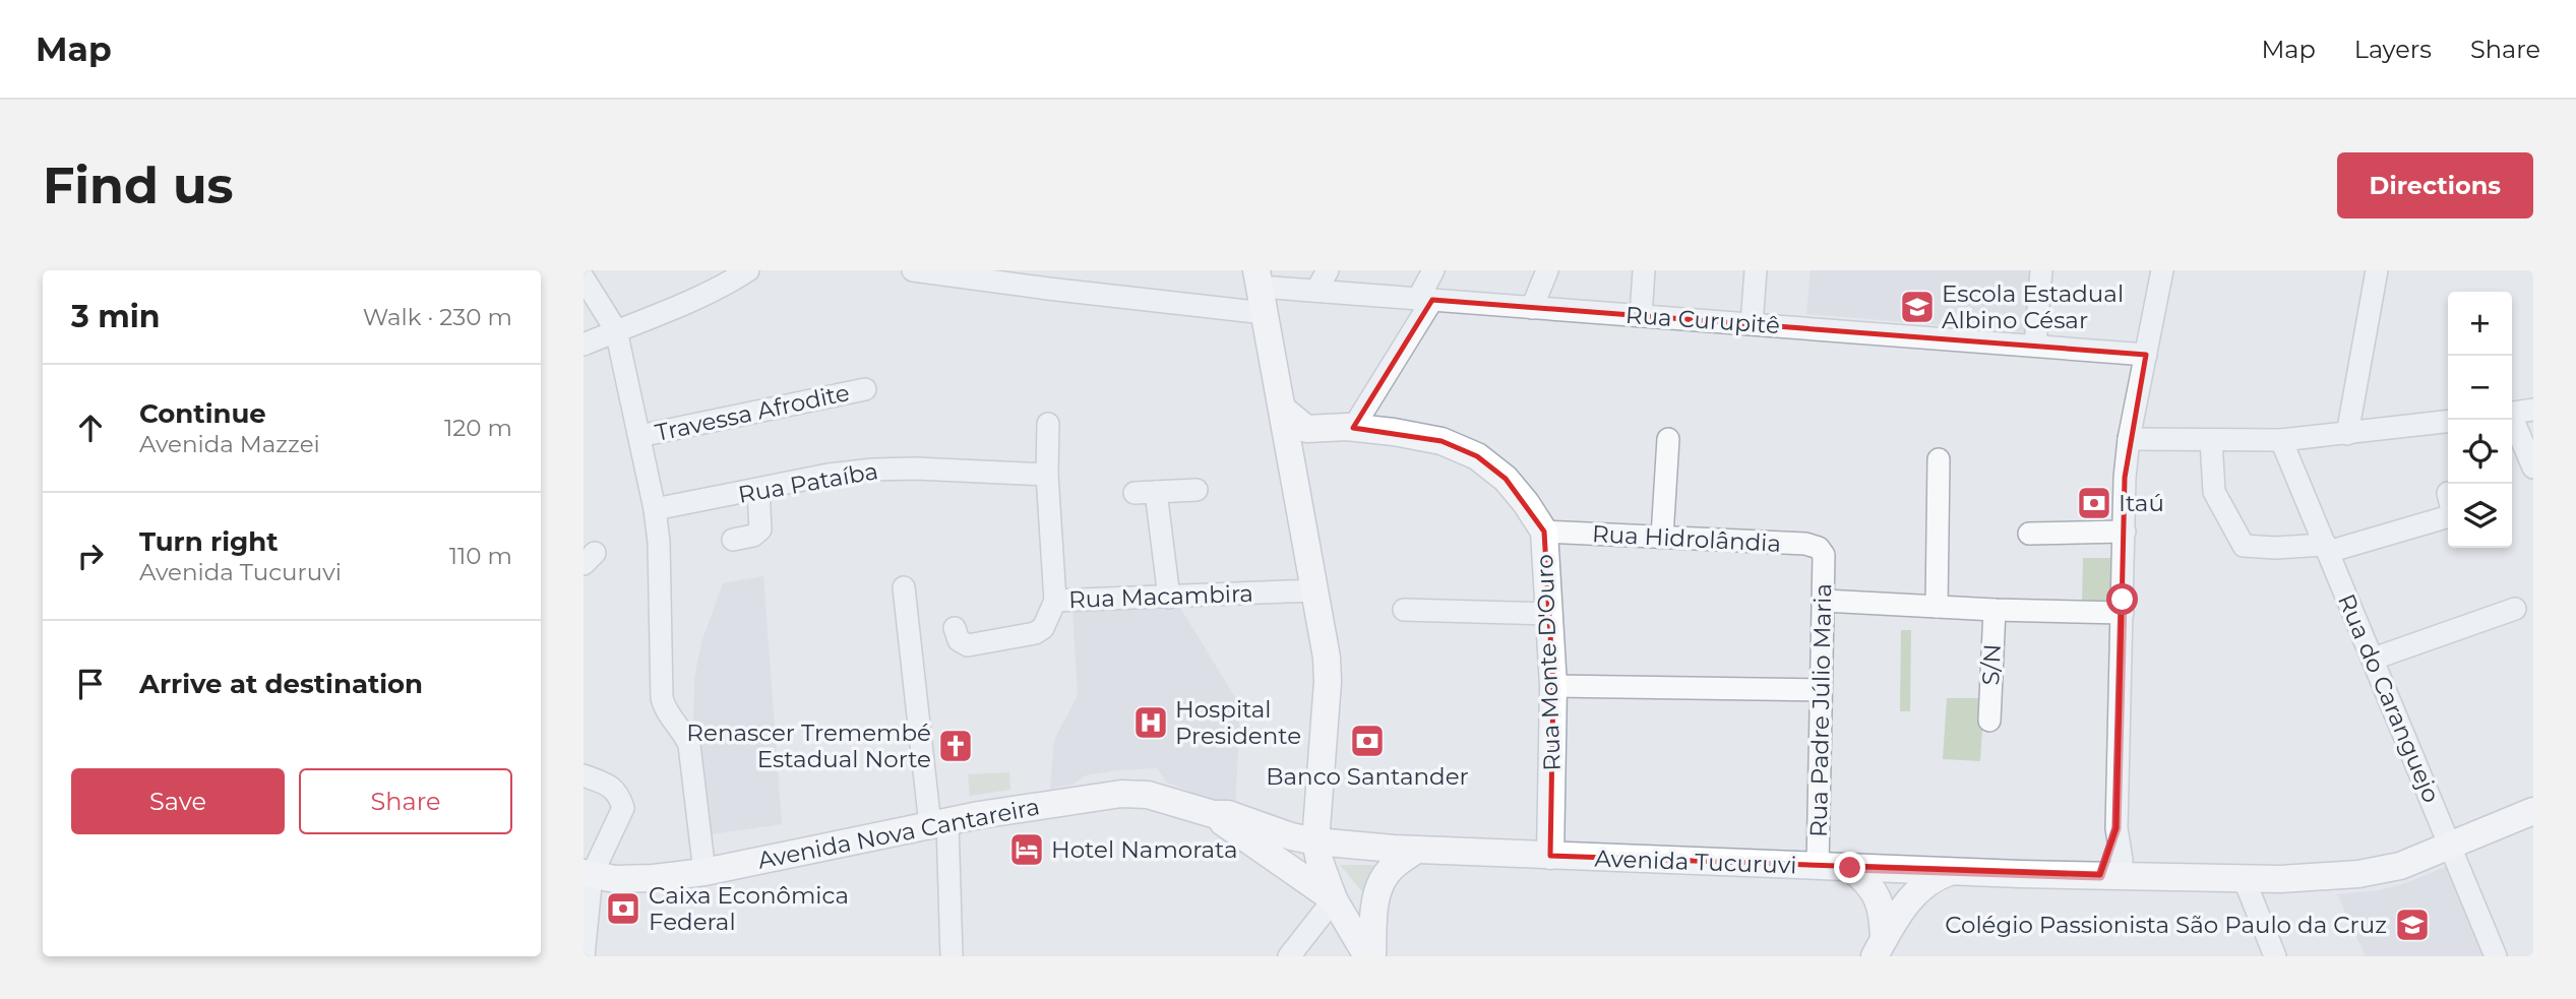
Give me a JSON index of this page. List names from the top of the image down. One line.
{"streets":{"main road":["Rua Monte D'Ouro","Avenida Nova Cantareira","Avenida Tucuruvi"],"street":["Rua Curupitê","Travessa Afrodite","Rua Pataíba","Rua Hidrolândia","Rua Macambira","S/N","Rua do Caranguejo","Rua Padre Júlio Maria"]},"crossings":[["Rua Pataíba","Rua Macambira"],["Rua Hidrolândia","Rua Monte D'Ouro"],["Rua Hidrolândia","Rua Padre Júlio Maria"],["Rua Monte D'Ouro","Avenida Tucuruvi"],["Rua do Caranguejo","Avenida Tucuruvi"],["Rua Padre Júlio Maria","Avenida Tucuruvi"],["Avenida Nova Cantareira","Avenida Tucuruvi"]],"places":{"school or university":["Escola Estadual Albino César","Colégio Passionista São Paulo da Cruz"],"bank":["Itaú","Banco Santander","Caixa Econômica Federal"],"hospital":["Hospital Presidente"],"church":["Renascer Tremembé Estadual Norte"],"hotel":["Hotel Namorata"]},"page":{"header":"Map","nav":["Map","Layers","Share"],"buttons":["Directions",["Save","Share"]],"title":"Find us","heading":["3 min","Walk · 230 m"],"map_buttons":["+","−"],"list":[["Continue","Avenida Mazzei","120 m"],["Turn right","Avenida Tucuruvi","110 m"],"Arrive at destination"]}}
